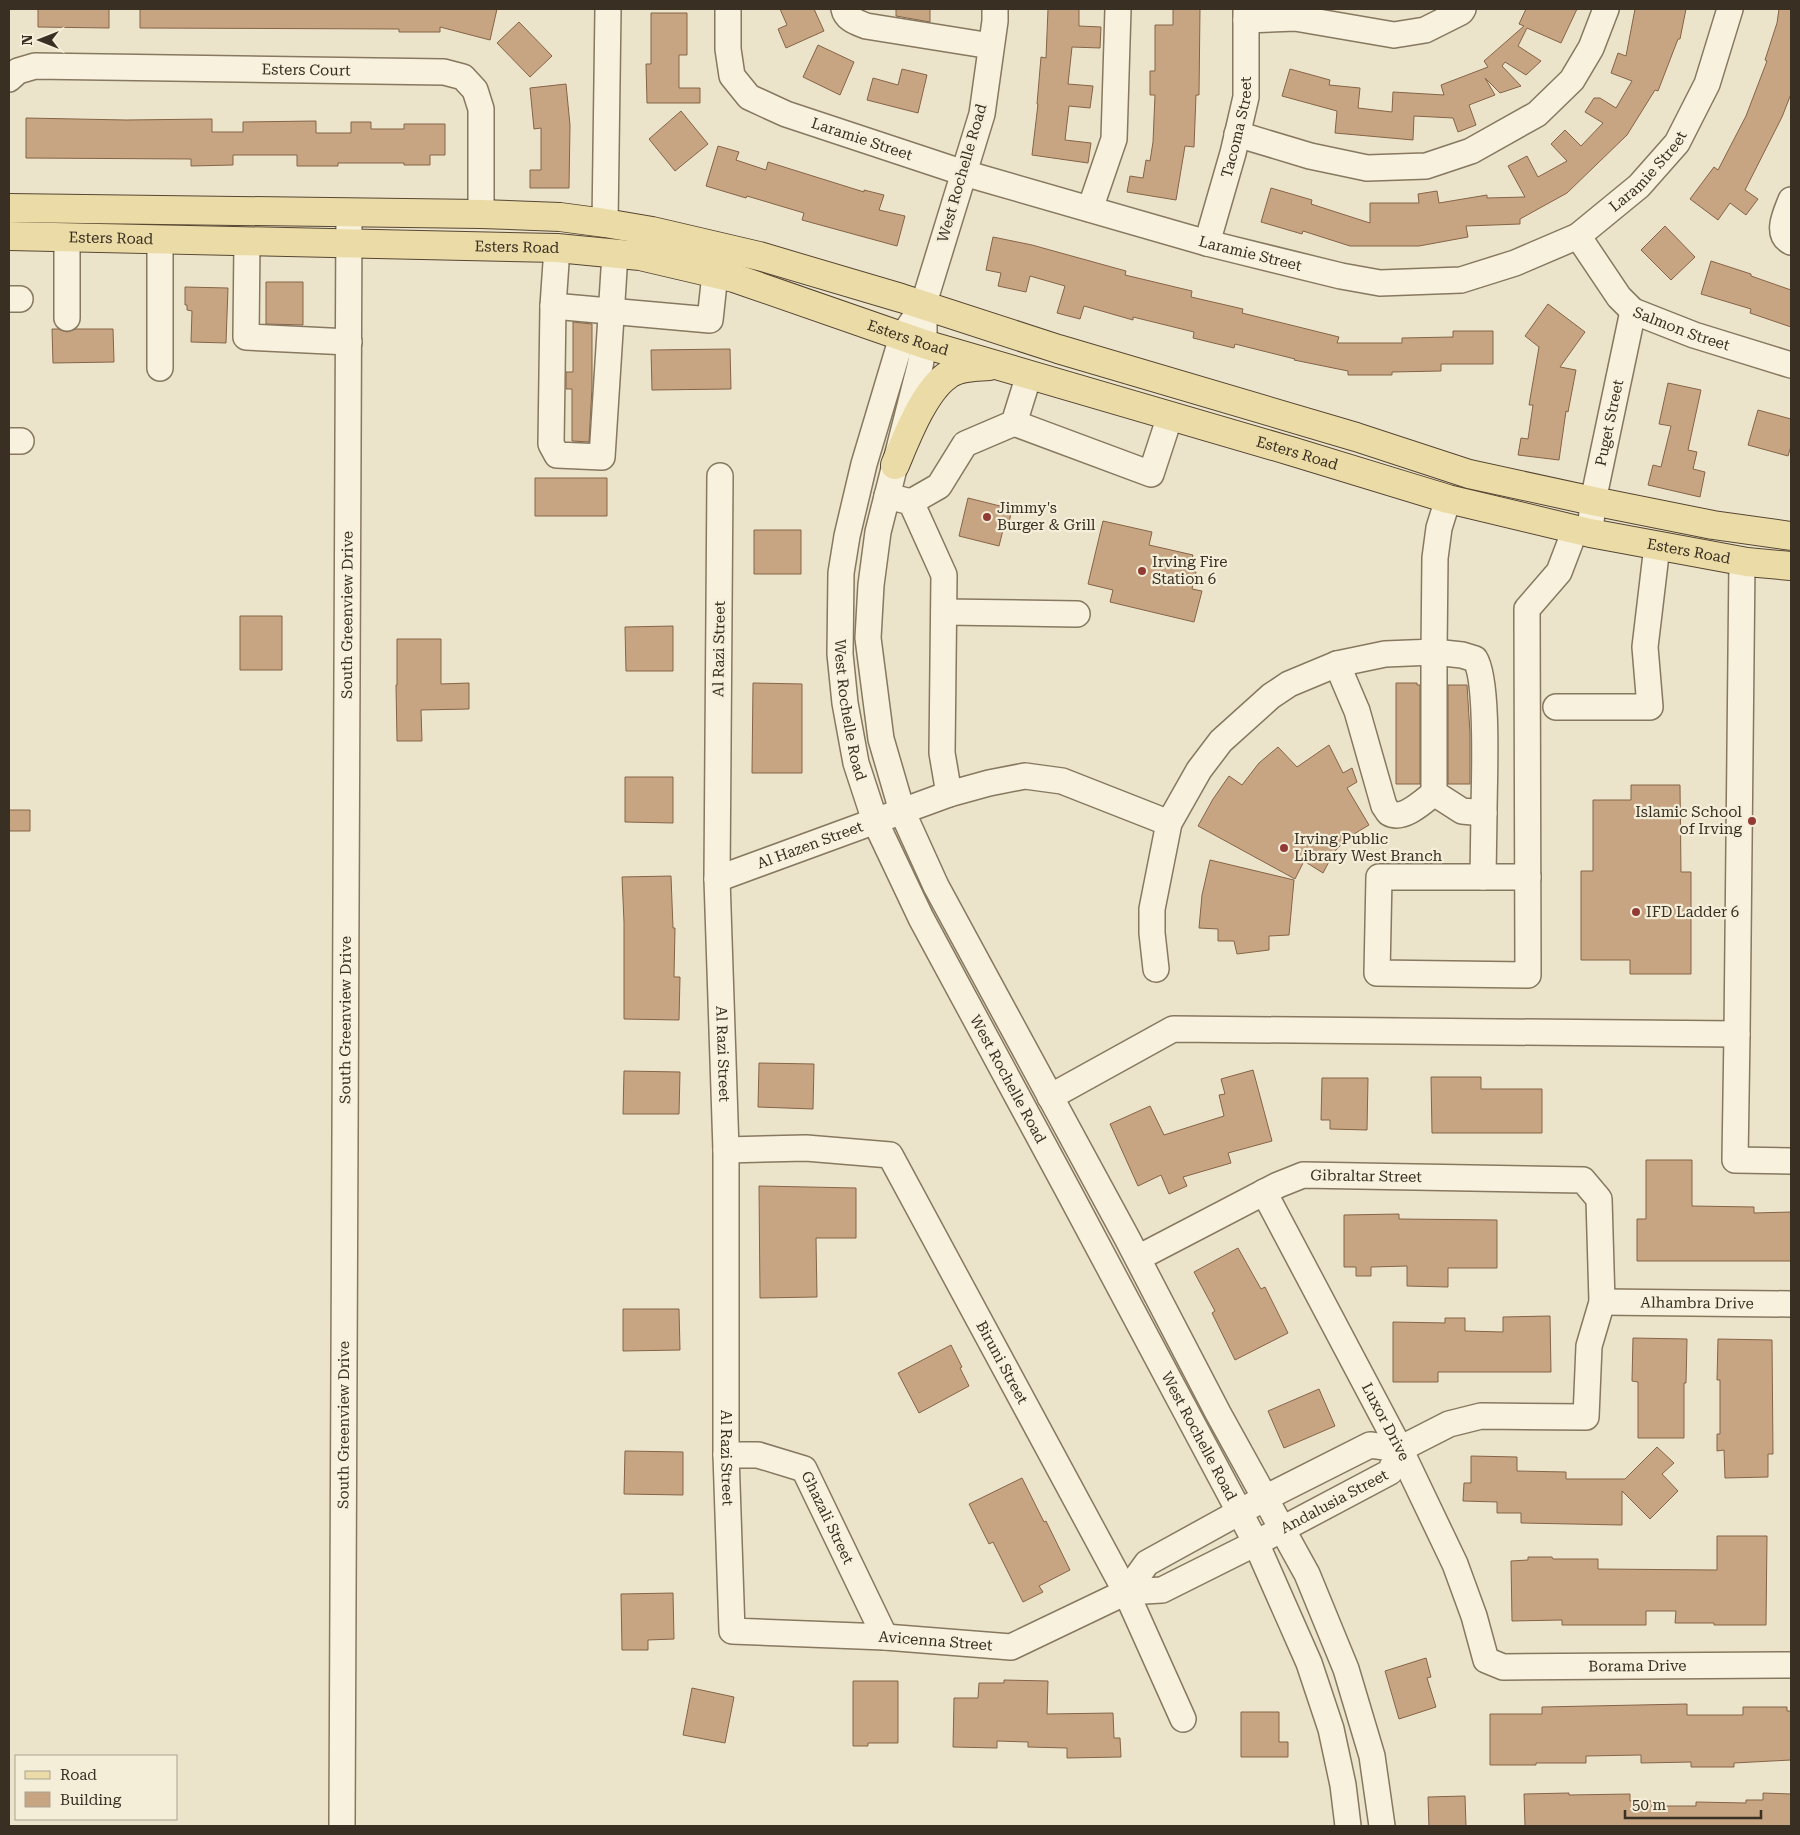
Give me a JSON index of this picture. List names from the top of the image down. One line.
{"streets":{"main road":["Esters Road"],"street":["Esters Court","Tacoma Street","Laramie Street","West Rochelle Road","Salmon Street","Puget Street","South Greenview Drive","Al Razi Street","Al Hazen Street","Gibraltar Street","Alhambra Drive","Biruni Street","Luxor Drive","Andalusia Street","Ghazali Street","Avicenna Street","Borama Drive"]},"crossings":[["Esters Court","Esters Road"],["Tacoma Street","Laramie Street"],["Laramie Street","West Rochelle Road"],["Laramie Street","Salmon Street"],["West Rochelle Road","Esters Road"],["West Rochelle Road","Al Hazen Street"],["West Rochelle Road","Gibraltar Street"],["West Rochelle Road","Andalusia Street"],["West Rochelle Road","Avicenna Street"],["Esters Road","Puget Street"],["Esters Road","South Greenview Drive"],["Salmon Street","Puget Street"],["Al Razi Street","Al Hazen Street"],["Al Razi Street","Biruni Street"],["Al Razi Street","Ghazali Street"],["Al Razi Street","Avicenna Street"],["Gibraltar Street","Alhambra Drive"],["Gibraltar Street","Luxor Drive"],["Biruni Street","Avicenna Street"],["Luxor Drive","Andalusia Street"],["Luxor Drive","Borama Drive"],["Andalusia Street","Avicenna Street"],["Ghazali Street","Avicenna Street"]],"places":["Jimmy's Burger & Grill","Irving Fire Station 6","Islamic School of Irving","Irving Public Library West Branch","IFD Ladder 6"],"legend":["Road","Building"],"scale_bar":"50 m","north":"left"}
